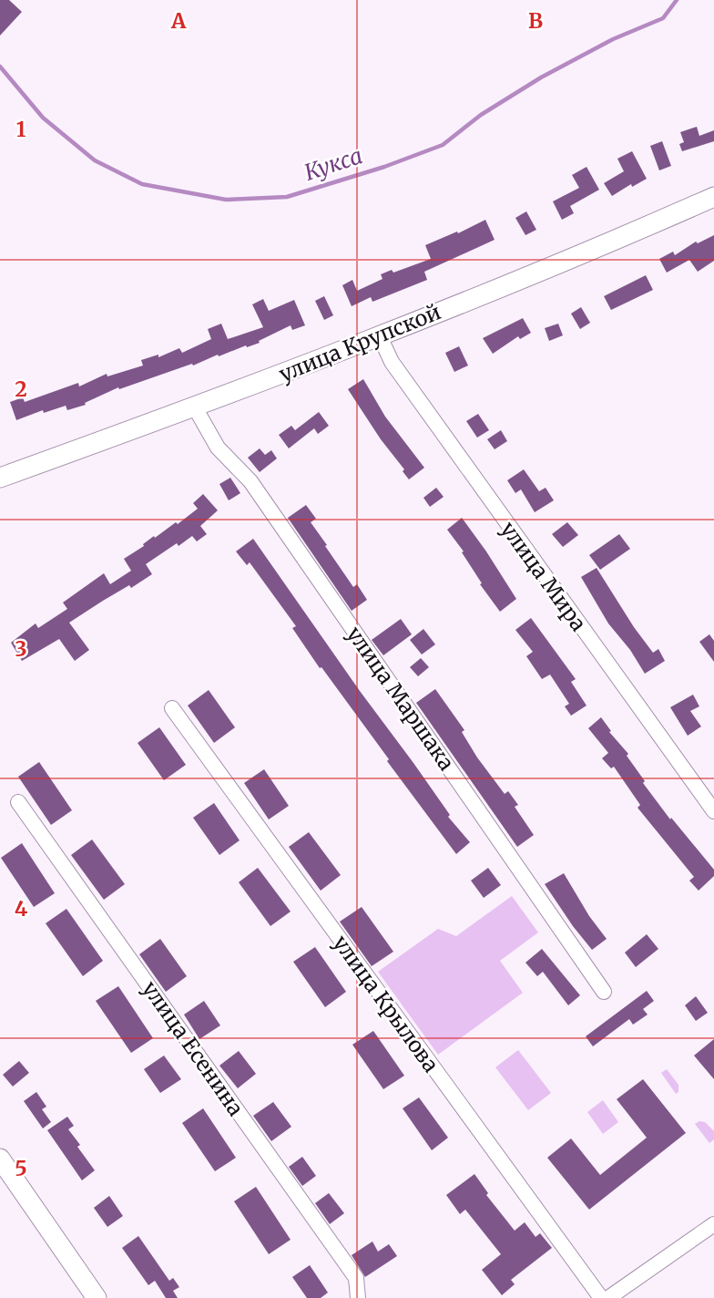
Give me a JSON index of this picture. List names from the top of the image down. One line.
{"streets":{"street":["улица Крупской","улица Мира","улица Маршака","улица Крылова","улица Есенина"]},"crossings":[["улица Крупской","улица Мира"],["улица Крупской","улица Маршака"]],"water":["Кукса"],"grid":{"columns":["A","B"],"rows":["1","2","3","4","5"]}}
